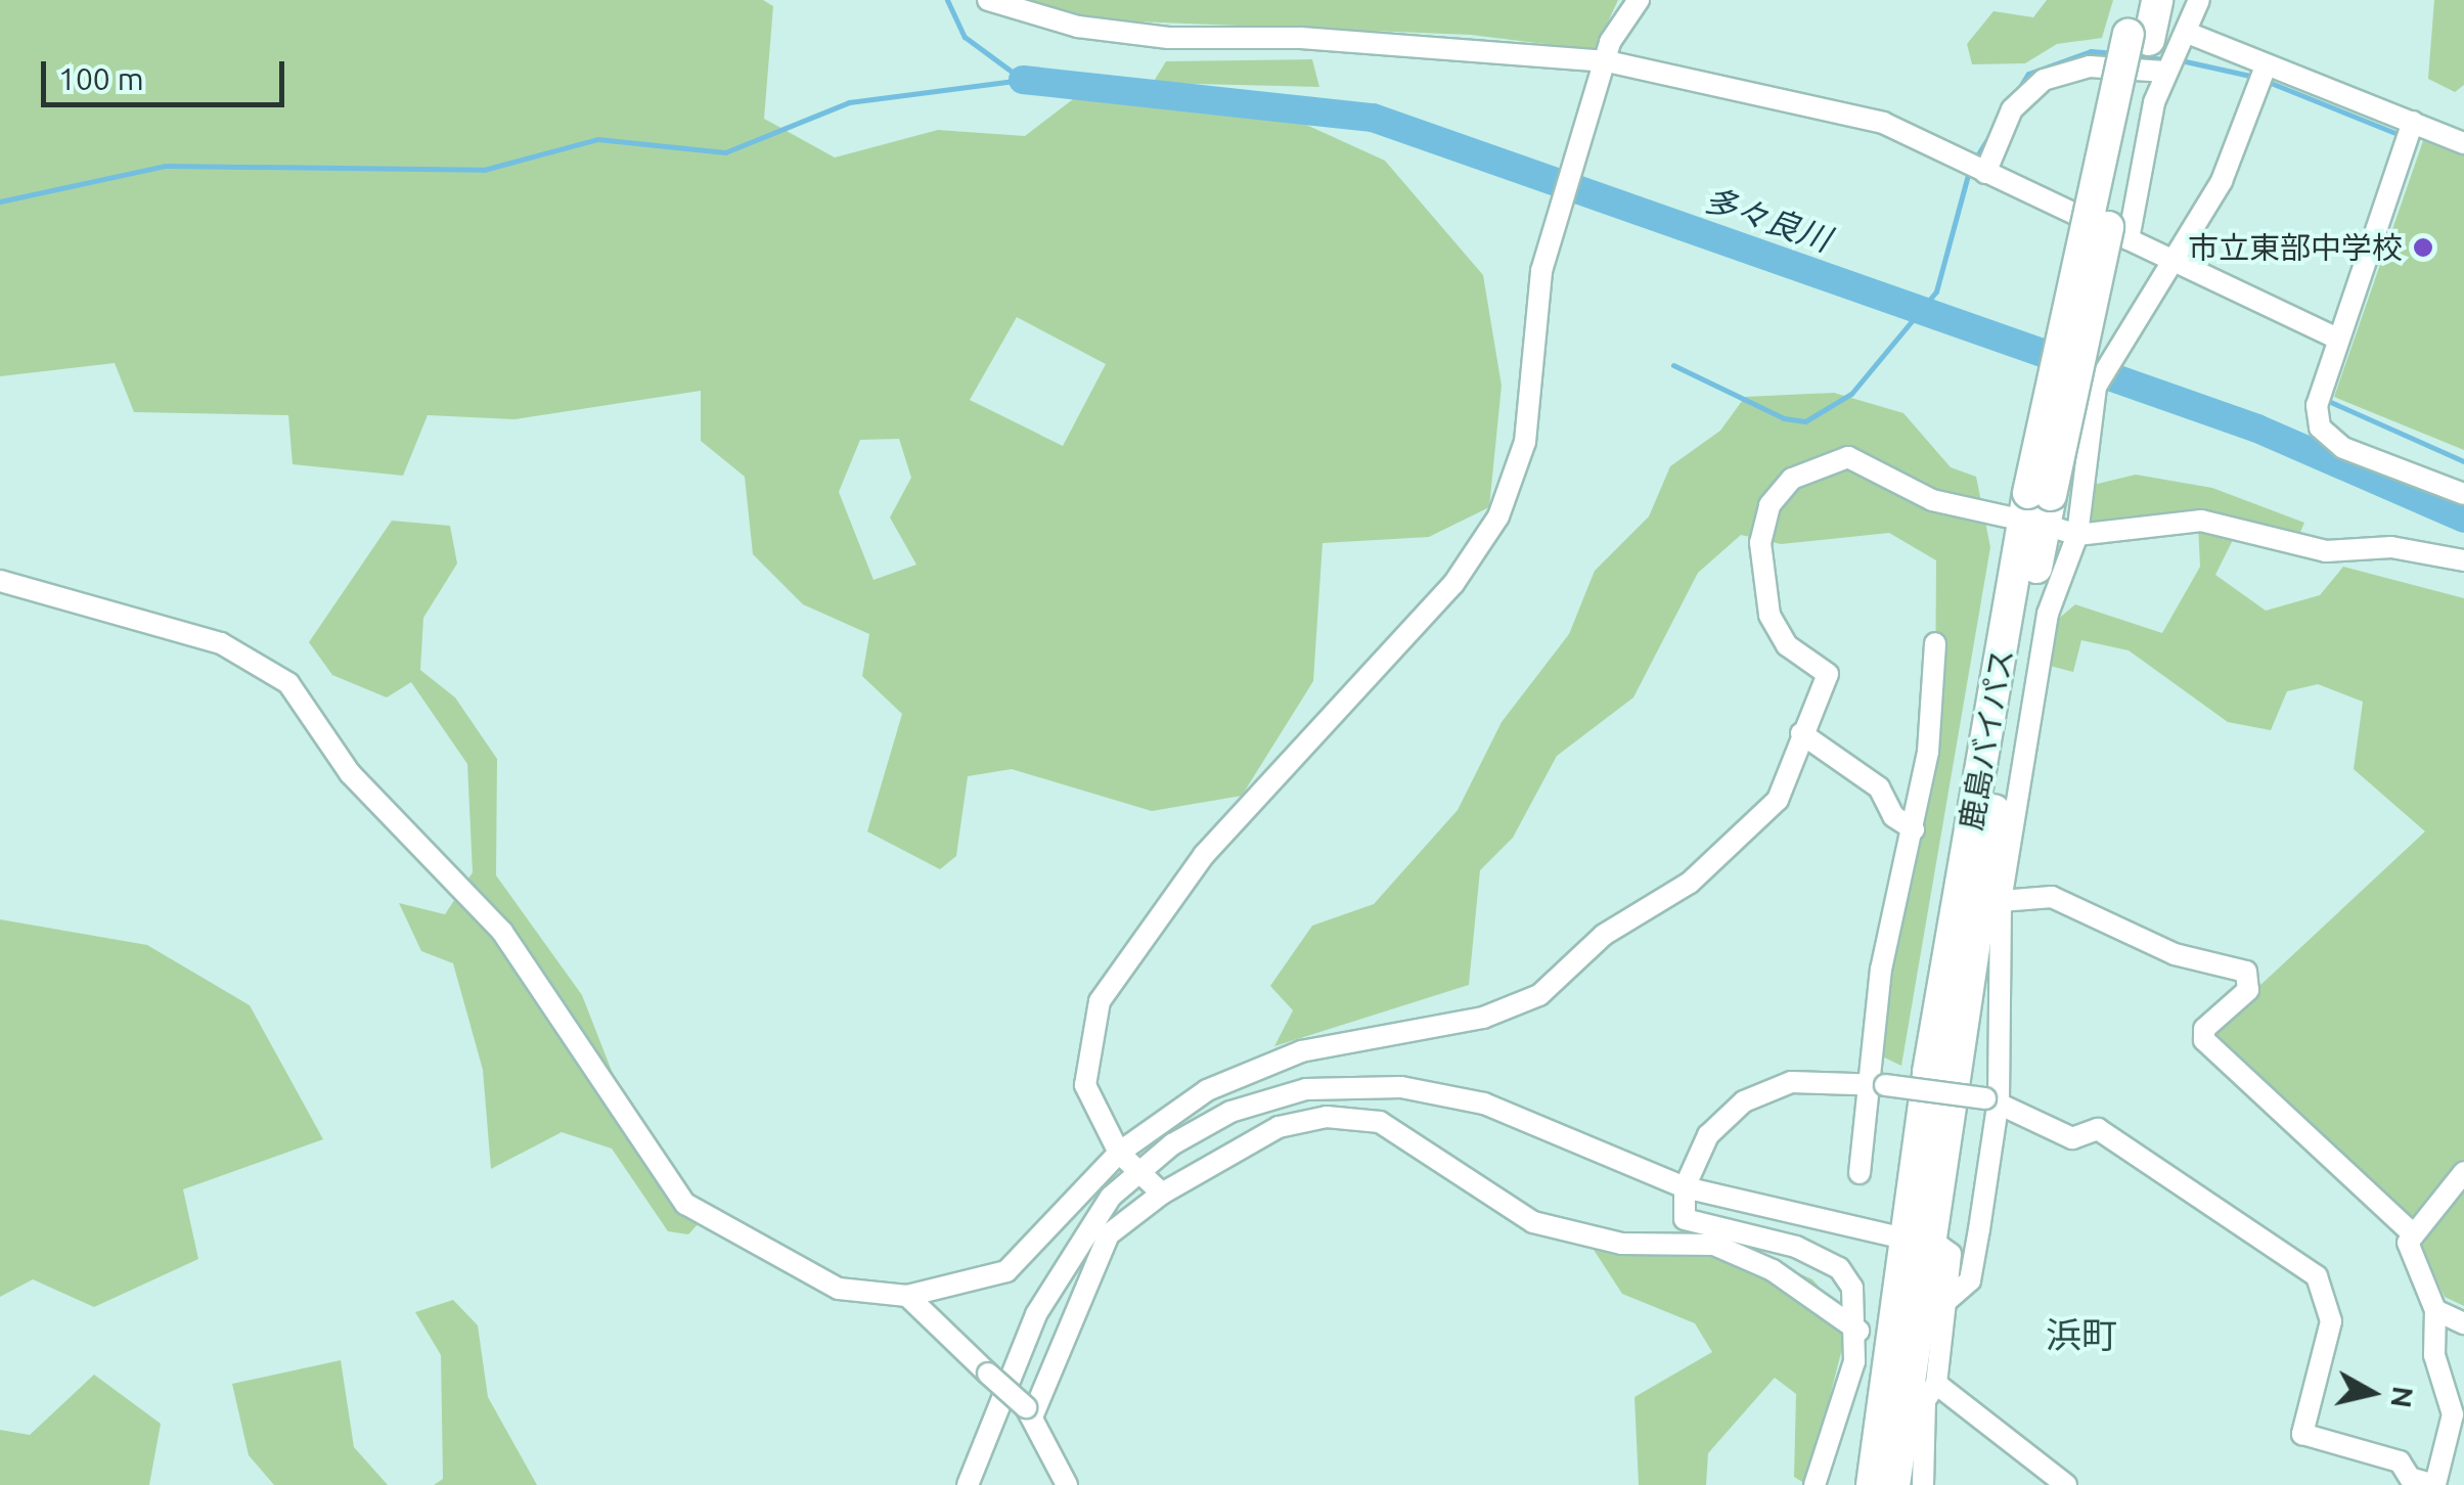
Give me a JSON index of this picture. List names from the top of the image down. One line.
{"streets":{"highway":["鹿島バイパス"]},"districts":["浜町"],"water":["多々良川"],"places":["市立東部中学校"],"scale_bar":"100 m","north":"right"}
